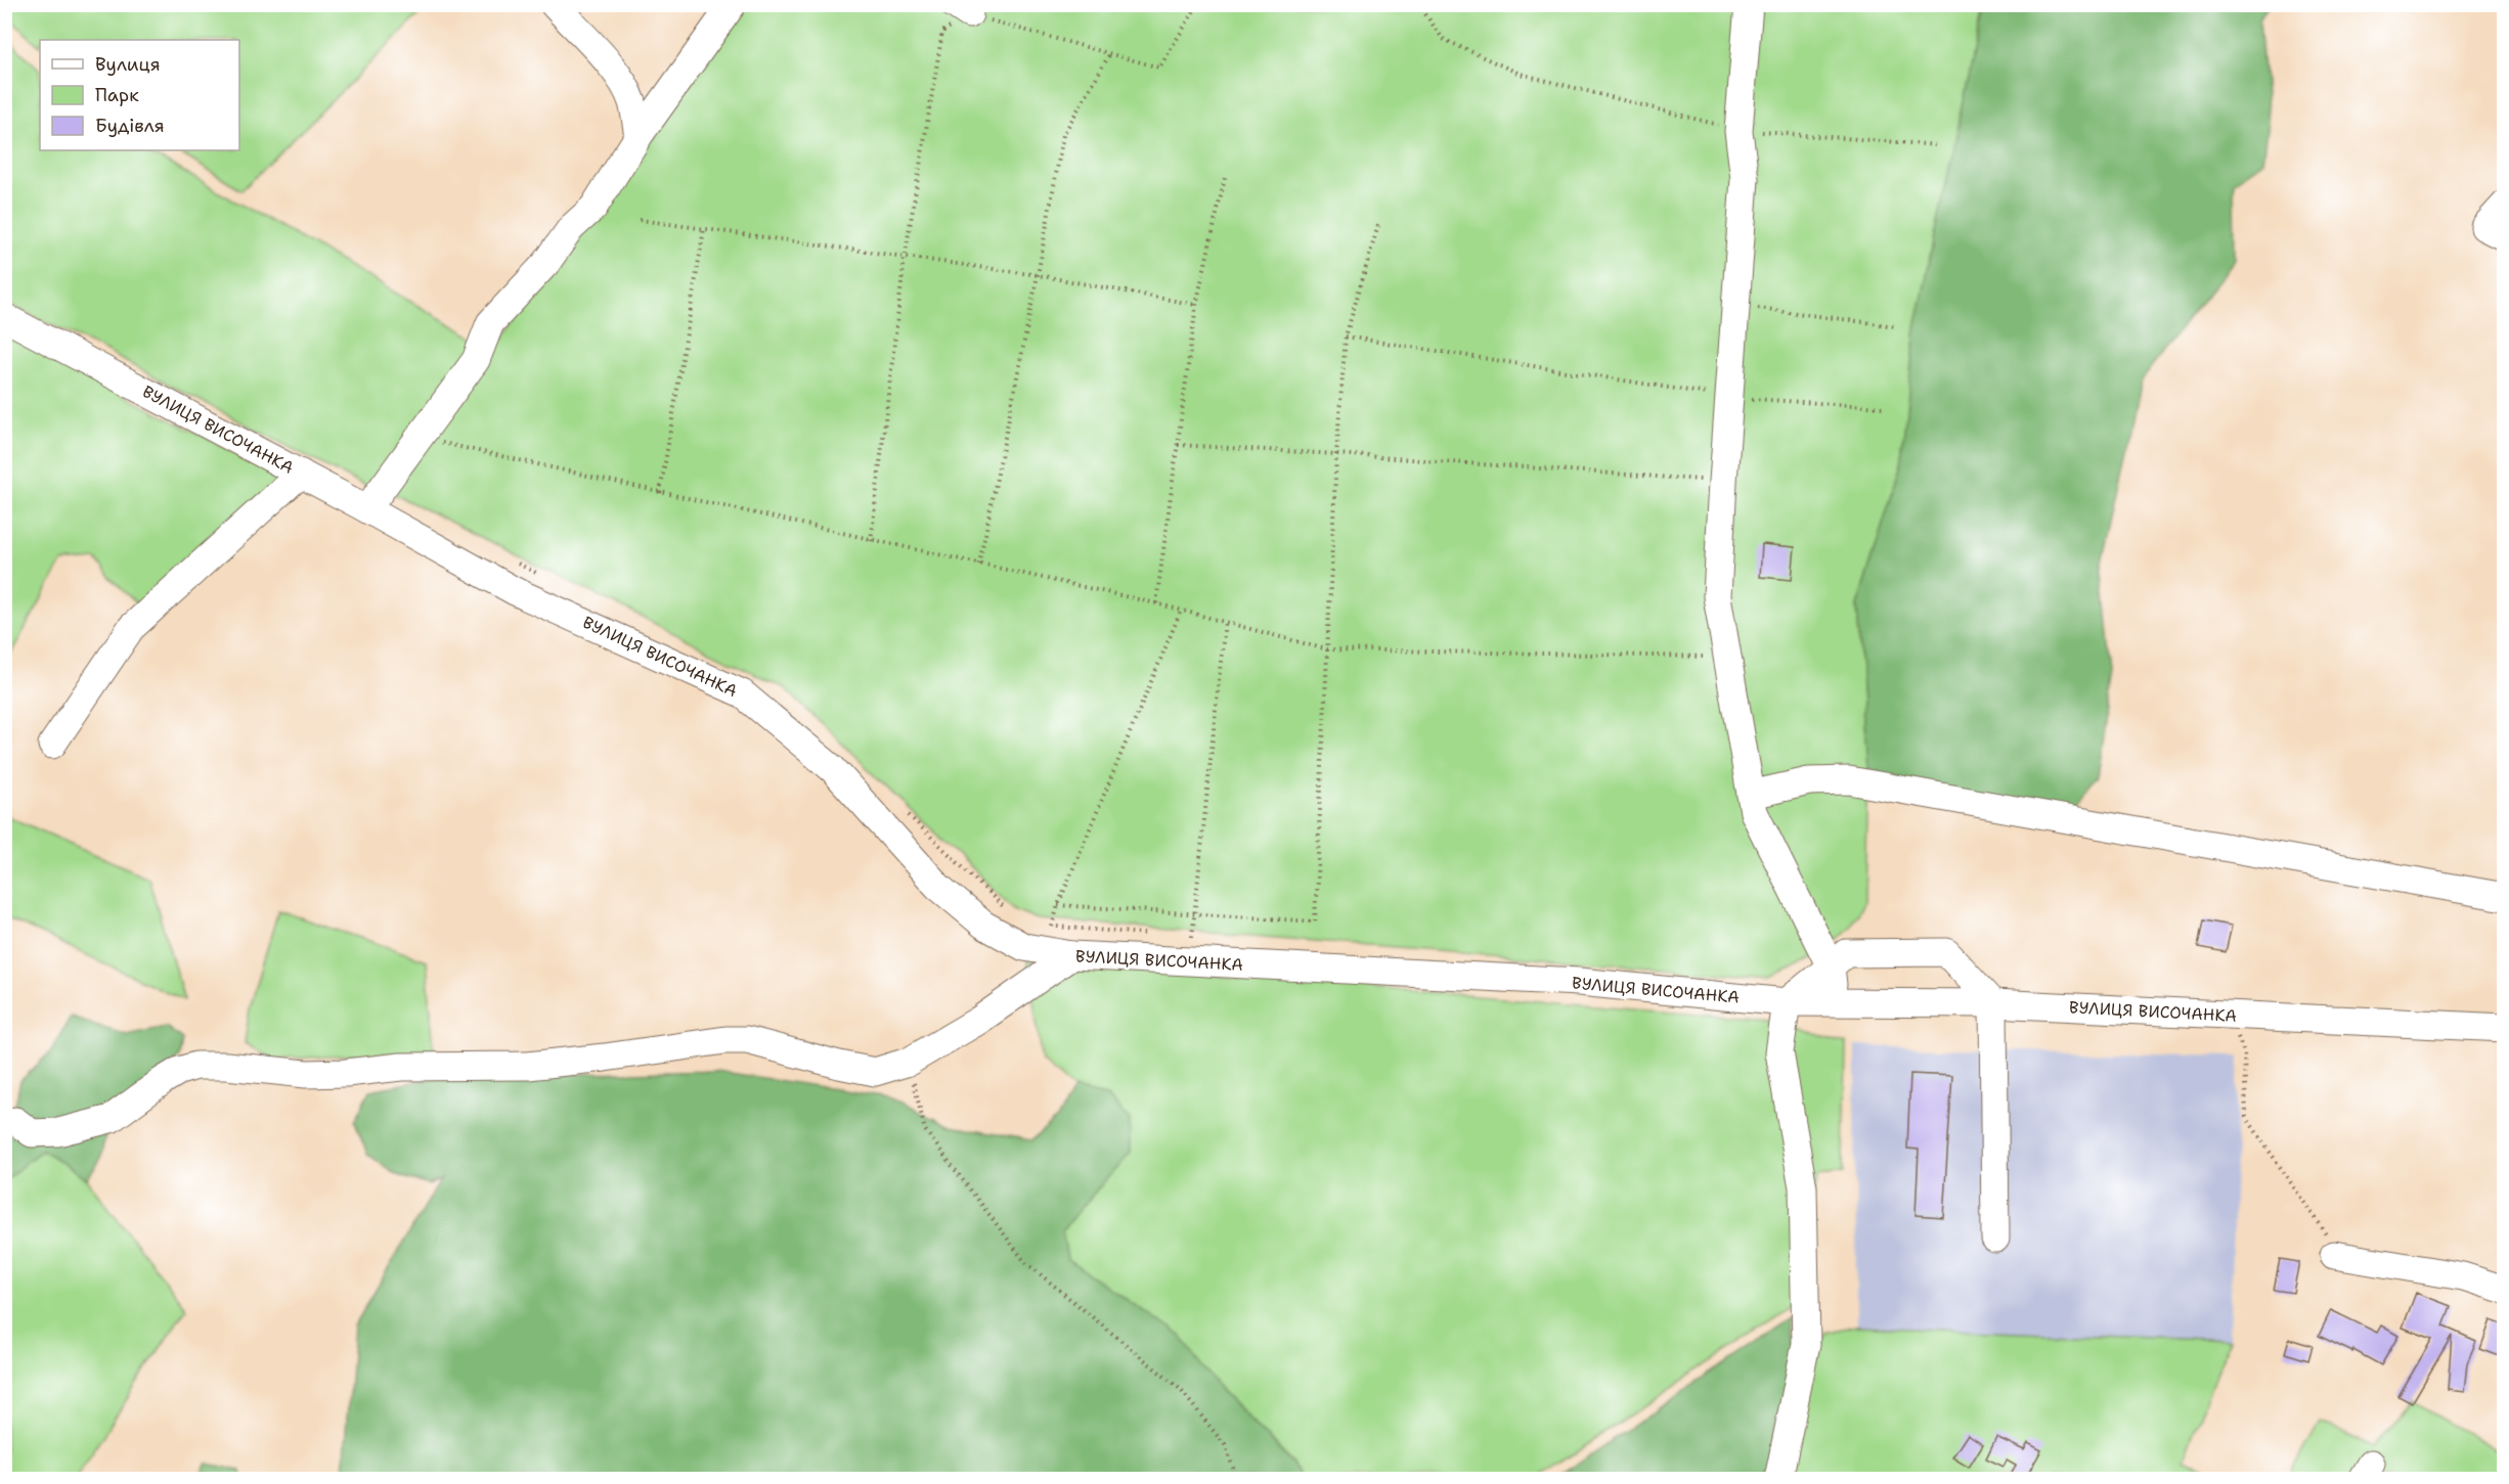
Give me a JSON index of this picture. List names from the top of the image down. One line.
{"streets":{"street":["ВУЛИЦЯ ВИСОЧАНКА"]},"legend":["Вулиця","Парк","Будівля"]}
